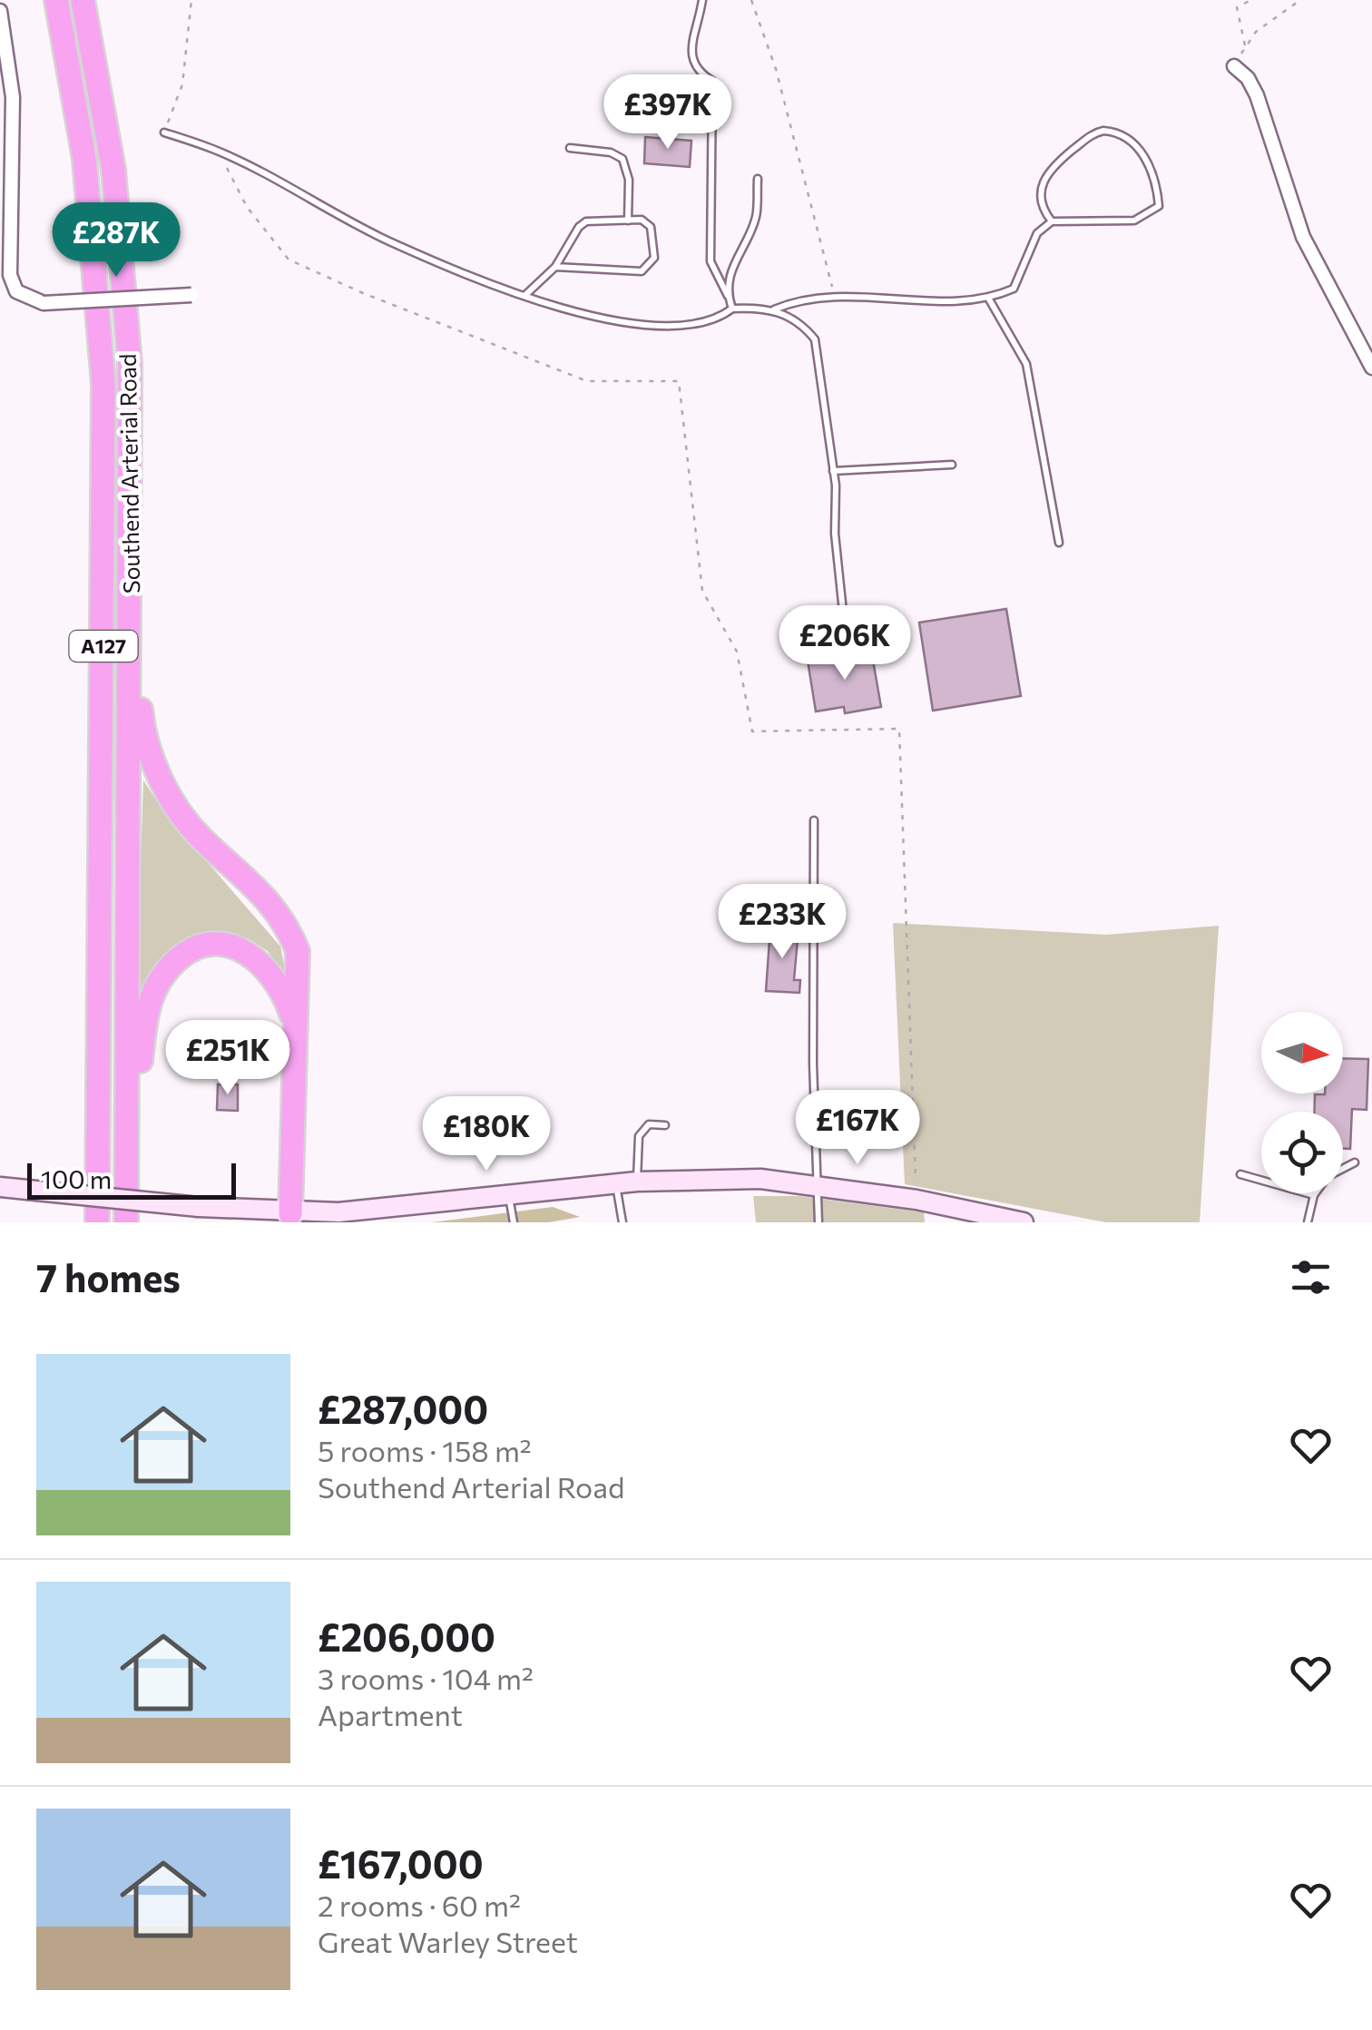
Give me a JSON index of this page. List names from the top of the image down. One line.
{"streets":{"highway":["Southend Arterial Road","A127"]},"scale_bar":"100 m","north":"right","page":{"price":["£397K","£287K","£206K","£233K","£251K","£167K","£180K"],"scale":"100 m","heading":"7 homes","list":[{"name":"£287,000","note":"5 rooms · 158 m² · Southend Arterial Road"},{"name":"£206,000","note":"3 rooms · 104 m² · Apartment"},{"name":"£167,000","note":"2 rooms · 60 m² · Great Warley Street"}]}}
